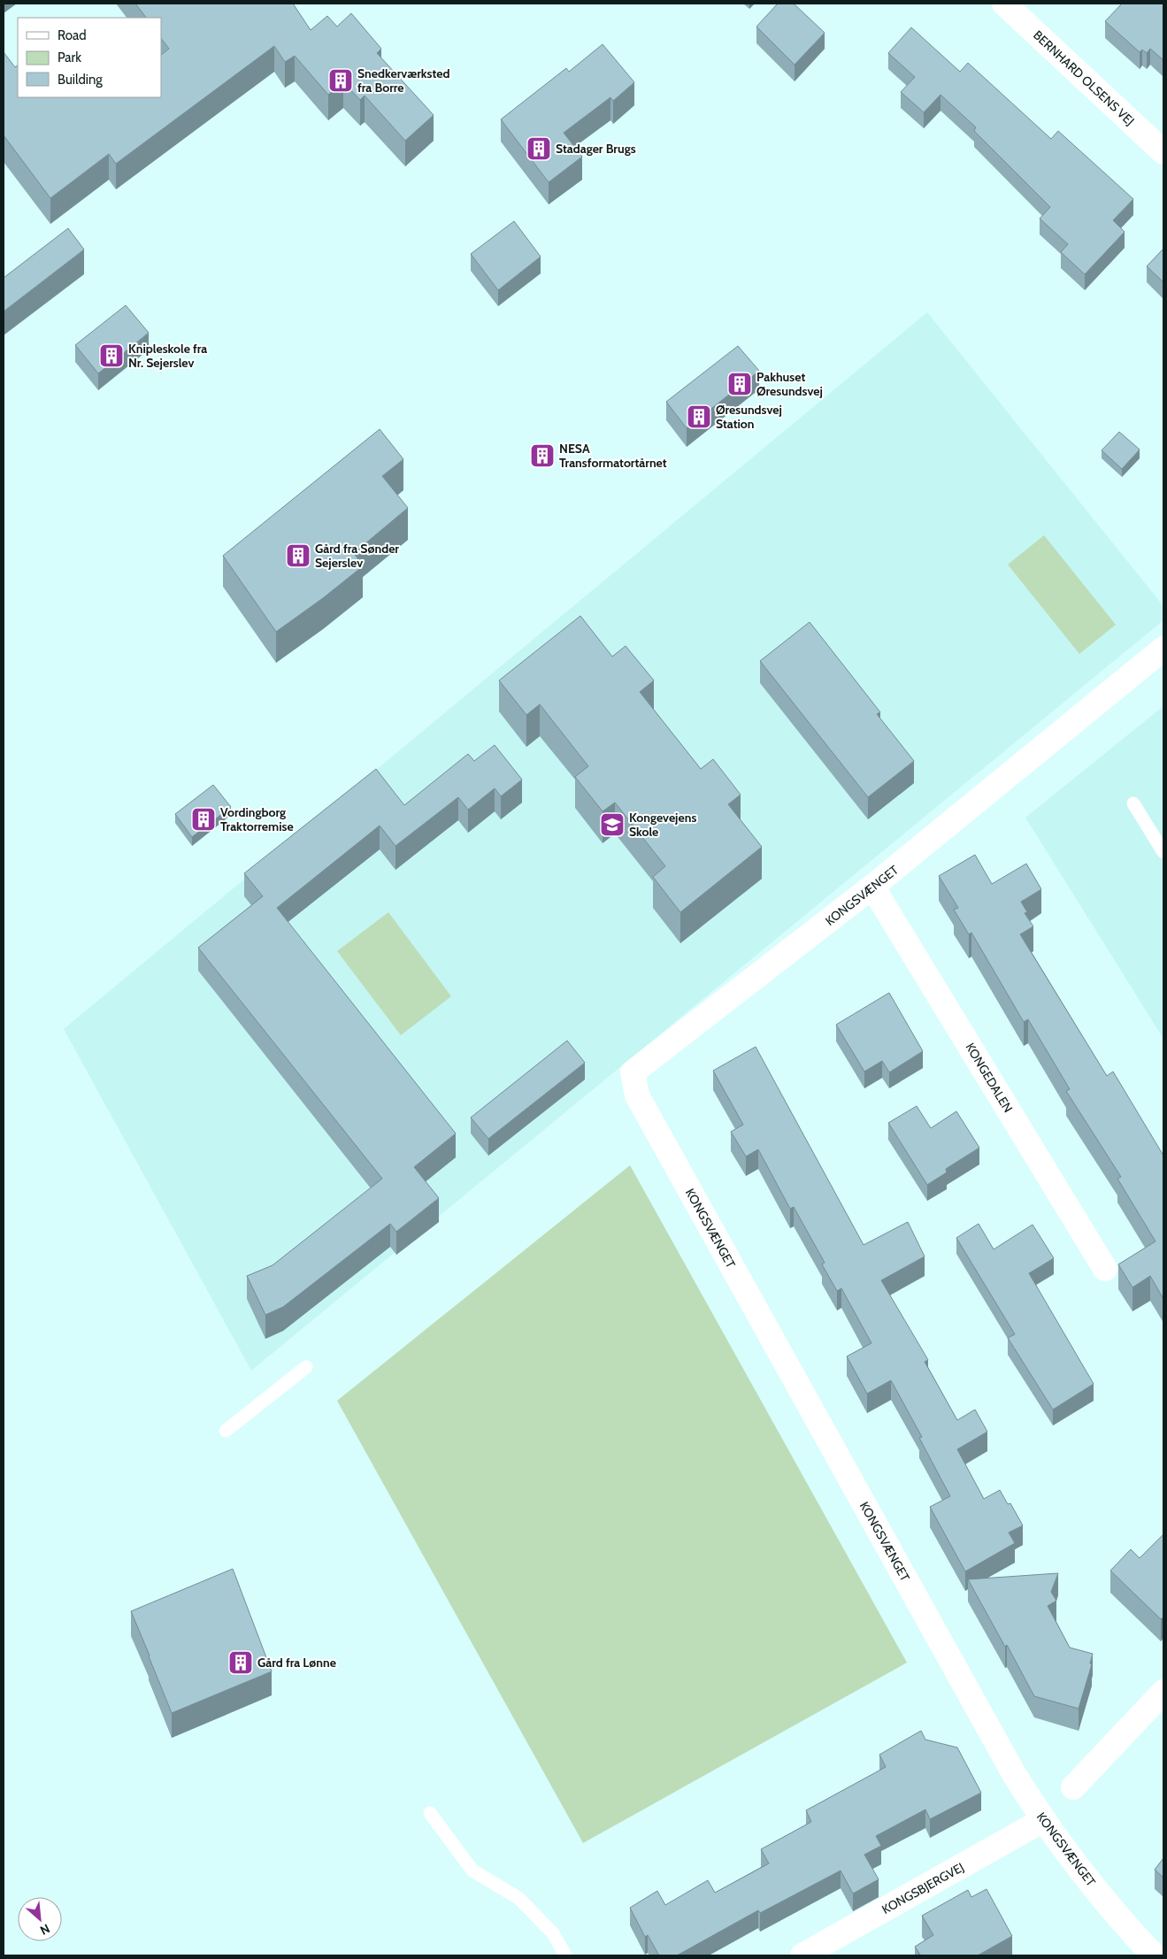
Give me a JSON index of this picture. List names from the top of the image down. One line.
{"streets":{"street":["BERNHARD OLSENS VEJ","KONGSVÆNGET","KONGEDALEN","KONGSBJERGVEJ"]},"crossings":[["KONGSVÆNGET","KONGEDALEN"],["KONGSVÆNGET","KONGSBJERGVEJ"]],"places":{"building":["Snedkerværksted fra Borre","Stadager Brugs","Knipleskole fra Nr. Sejerslev","Pakhuset Øresundsvej","Øresundsvej Station","NESA Transformatortårnet","Gård fra Sønder Sejerslev","Vordingborg Traktorremise","Gård fra Lønne"],"school or university":["Kongevejens Skole"]},"legend":["Road","Park","Building"],"north":"bottom right"}
